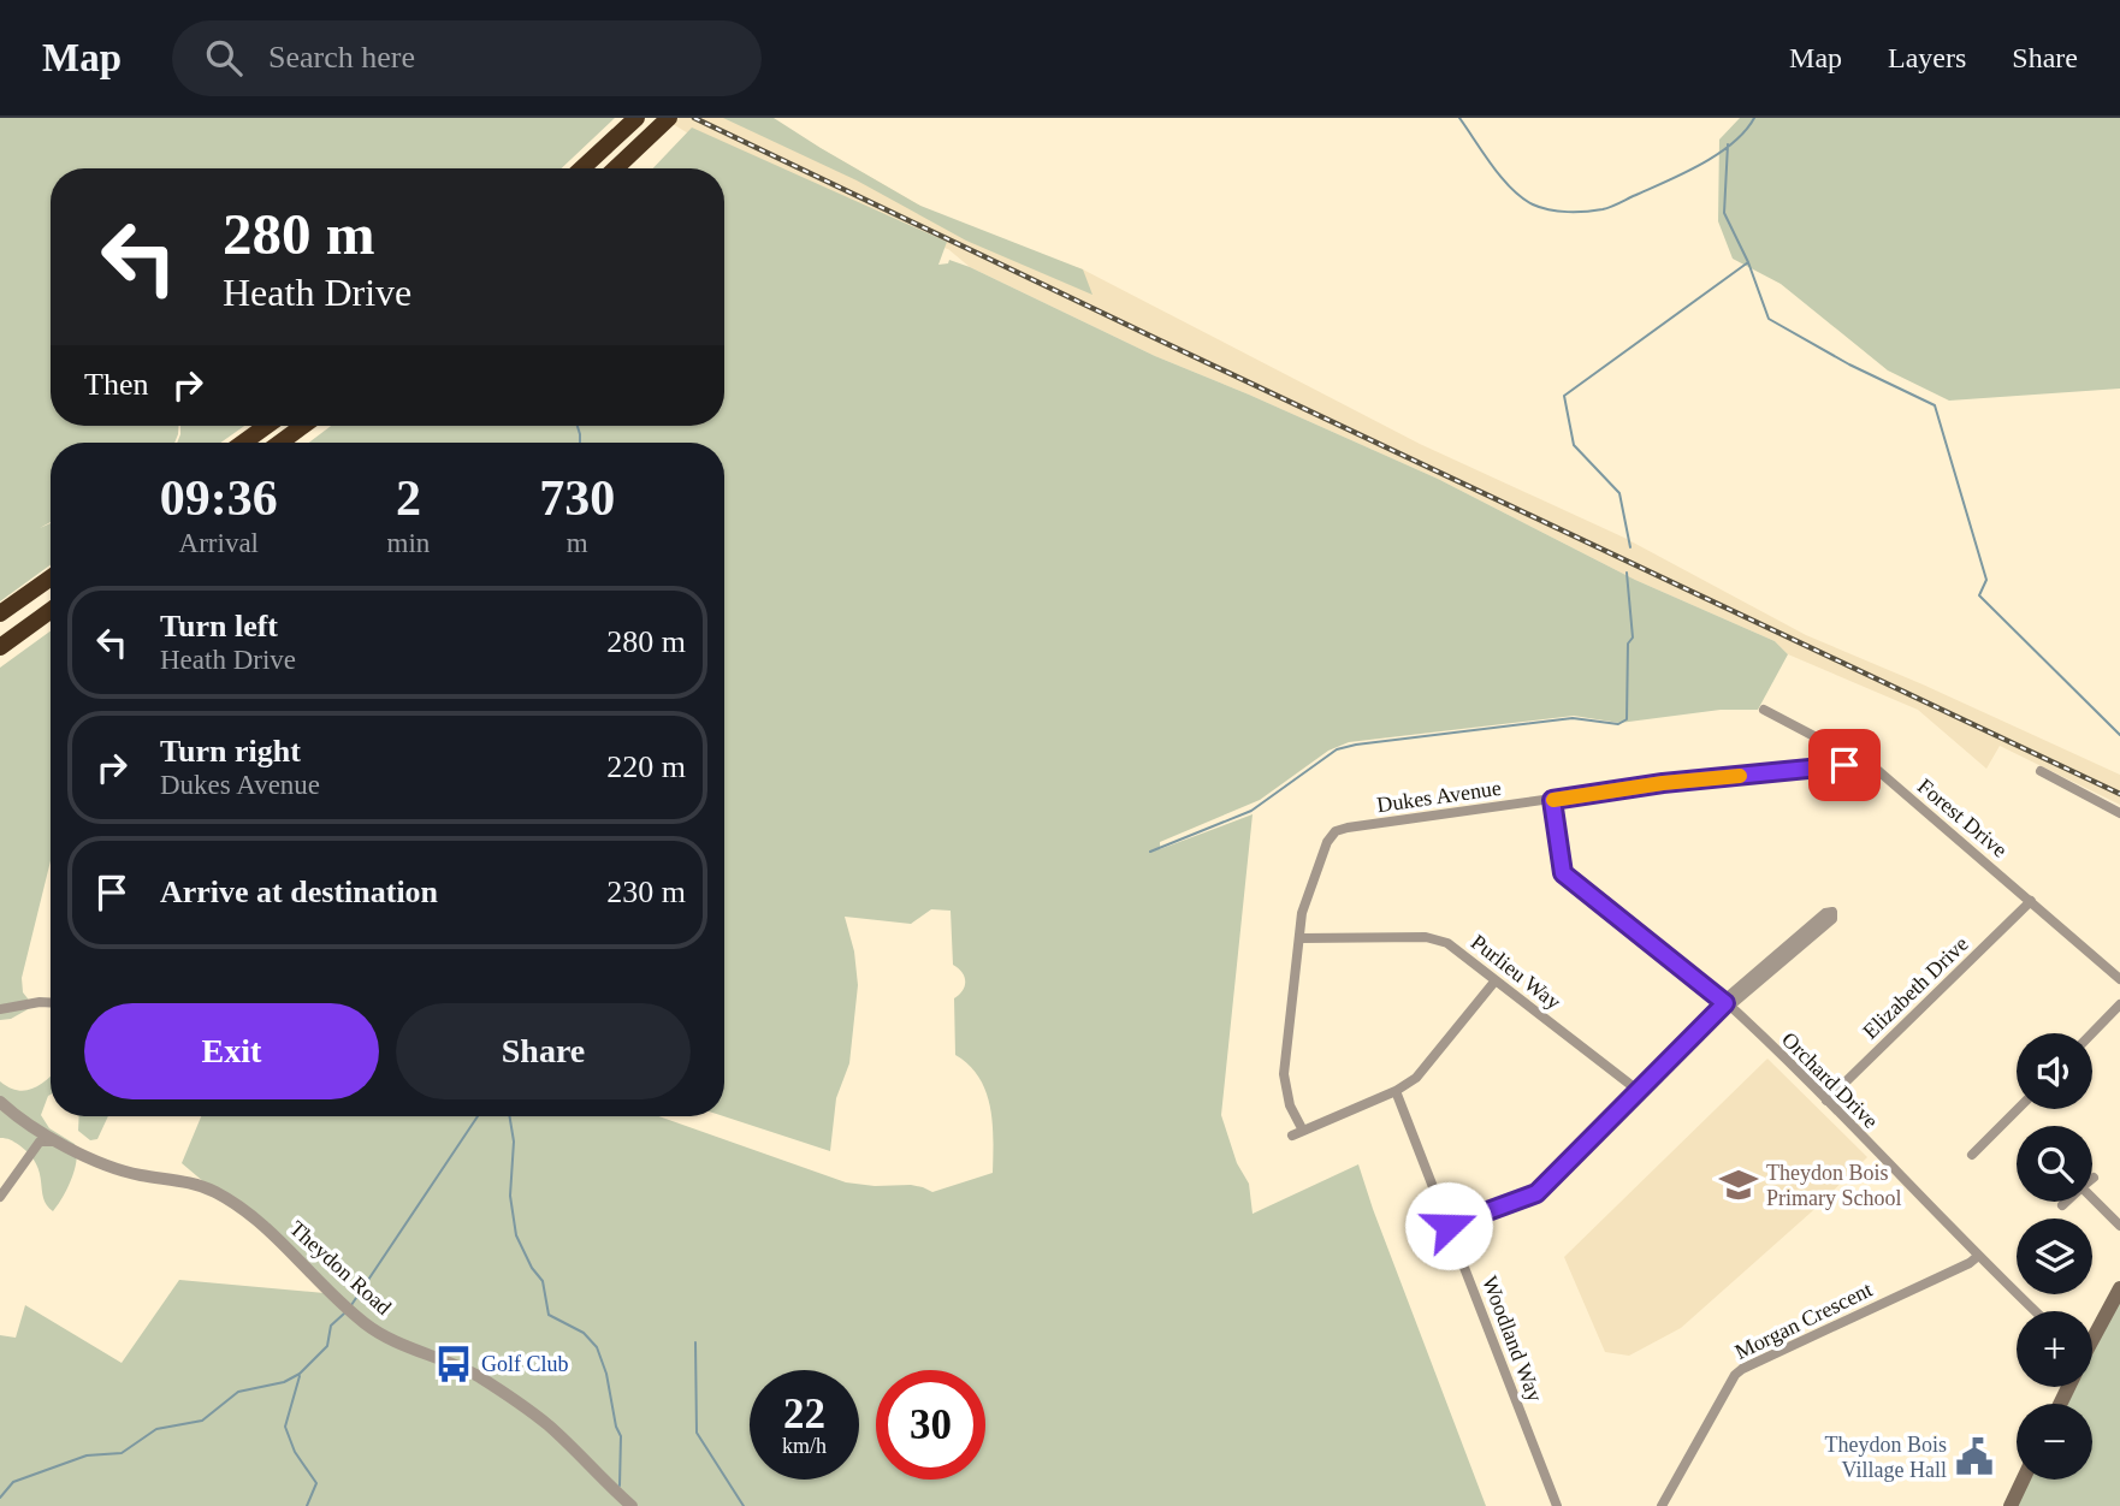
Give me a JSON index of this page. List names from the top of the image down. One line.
{"streets":{"street":["Dukes Avenue","Forest Drive","Purlieu Way","Elizabeth Drive","Orchard Drive","Theydon Road","Morgan Crescent","Woodland Way"]},"crossings":[["Dukes Avenue","Forest Drive"],["Dukes Avenue","Purlieu Way"],["Dukes Avenue","Orchard Drive"],["Forest Drive","Elizabeth Drive"],["Elizabeth Drive","Orchard Drive"],["Orchard Drive","Morgan Crescent"]],"places":{"school or university":["Theydon Bois Primary School"],"bus stop":["Golf Club"],"public building":["Theydon Bois Village Hall"]},"page":{"header":"Map","search":"Search here","nav":["Map","Layers","Share"],"turn":["280 m","Heath Drive"],"then":"Then","eta":["09:36","Arrival","2","min","730","m"],"list":[{"name":"Turn left","note":"Heath Drive","value":"280 m"},{"name":"Turn right","note":"Dukes Avenue","value":"220 m"},{"name":"Arrive at destination","value":"230 m"}],"buttons":["Exit","Share"],"map_buttons":["+","−"],"speed":"22 km/h","limit":"30"}}
